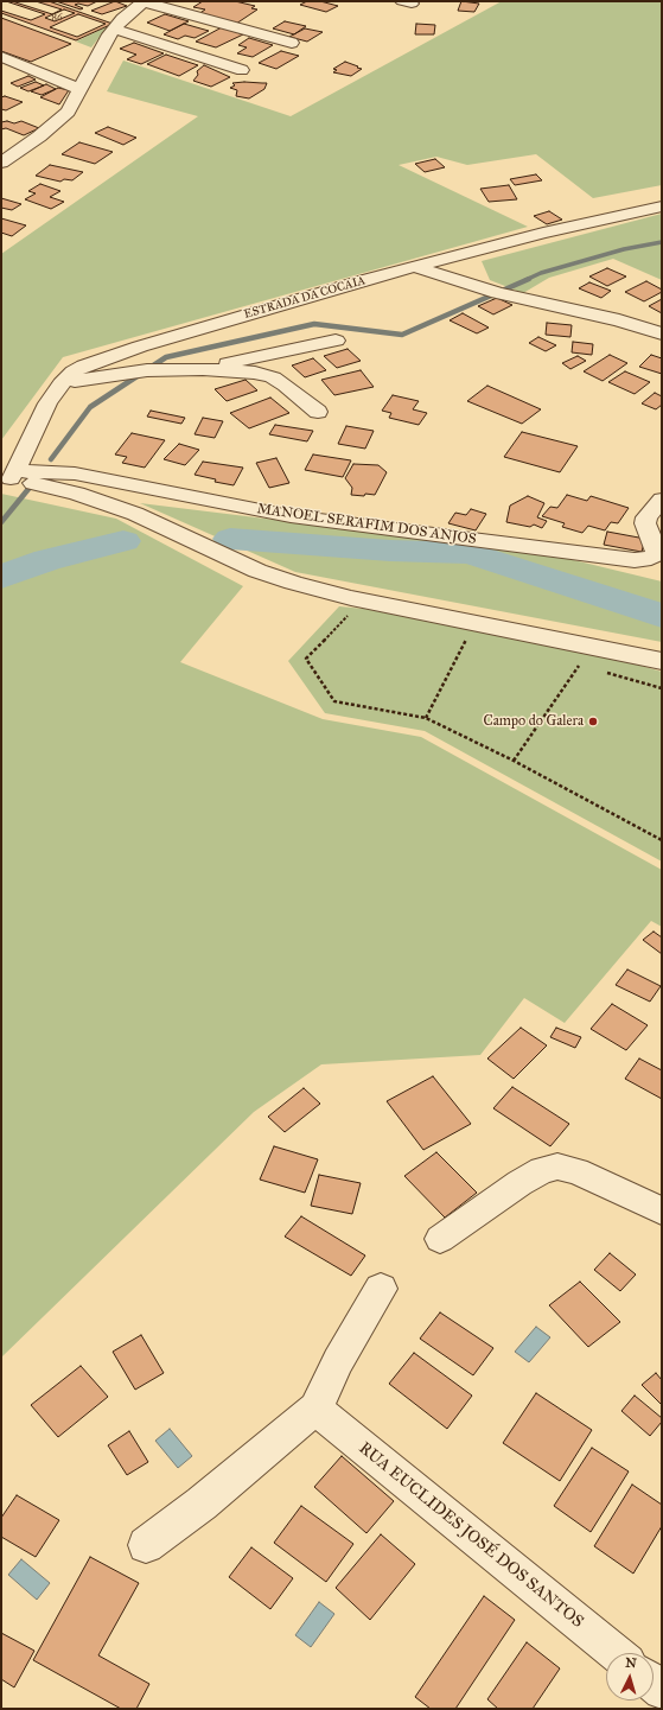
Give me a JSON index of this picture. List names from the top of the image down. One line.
{"streets":{"street":["ESTRADA DA COCAIA","MANOEL SERAFIM DOS ANJOS","RUA EUCLIDES JOSÉ DOS SANTOS"]},"crossings":[["ESTRADA DA COCAIA","MANOEL SERAFIM DOS ANJOS"]],"places":["Campo do Galera"],"house_numbers":["86"],"north":"top"}
